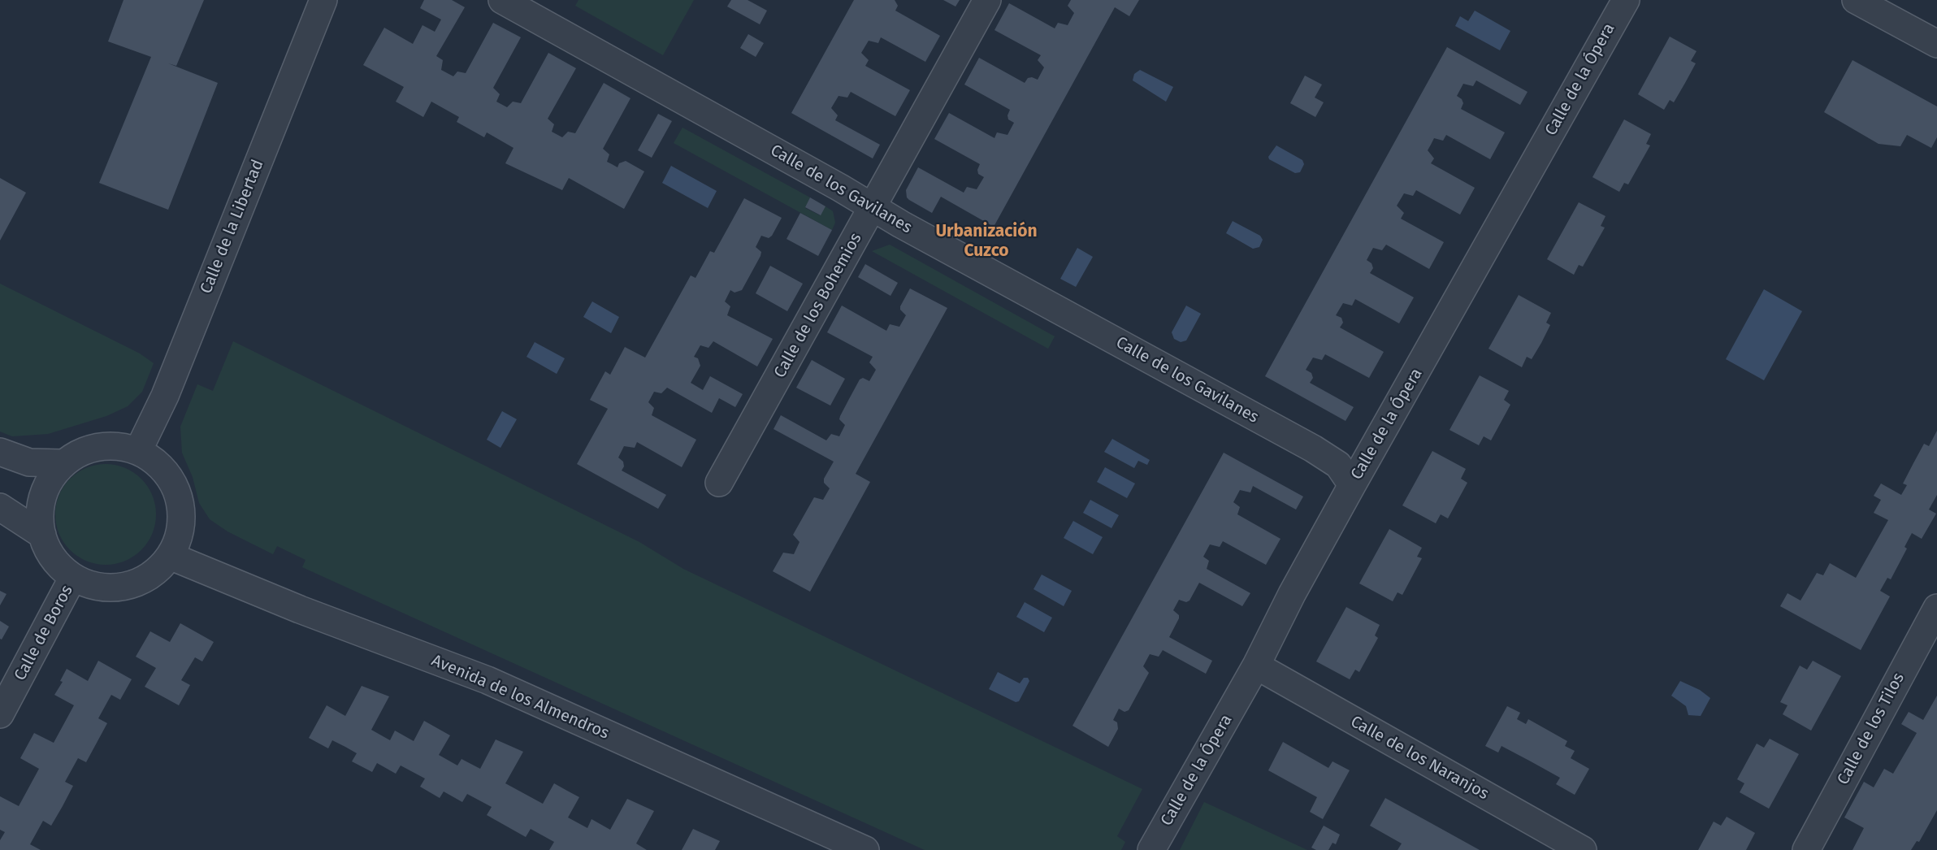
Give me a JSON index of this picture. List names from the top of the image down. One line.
{"streets":{"street":["Calle de la Ópera","Calle de los Gavilanes","Calle de la Libertad","Calle de los Bohemios","Calle de Boros","Avenida de los Almendros","Calle de los Tilos","Calle de los Naranjos"]},"crossings":[["Calle de la Ópera","Calle de los Gavilanes"],["Calle de la Ópera","Calle de los Naranjos"],["Calle de los Gavilanes","Calle de los Bohemios"],["Calle de la Libertad","Calle de Boros"],["Calle de la Libertad","Avenida de los Almendros"],["Calle de Boros","Avenida de los Almendros"]],"districts":["Urbanización Cuzco"]}
